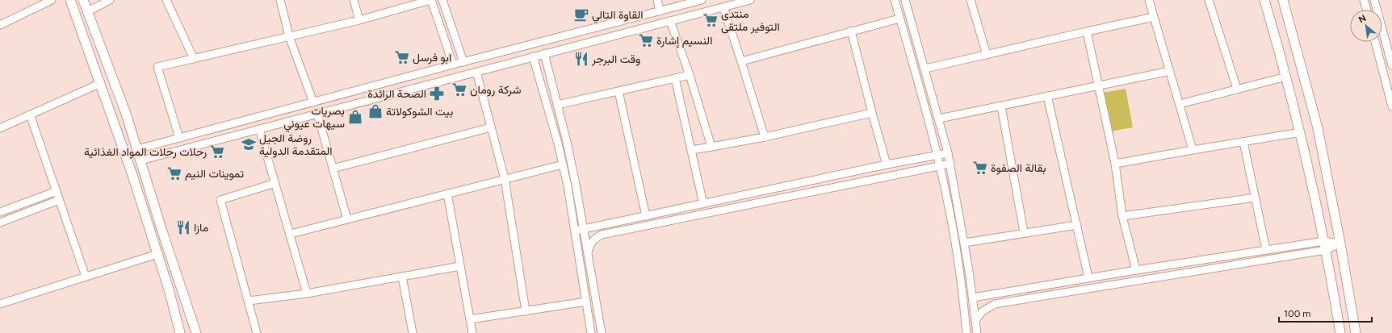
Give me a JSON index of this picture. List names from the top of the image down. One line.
{"places":{"cafe":["القاوة التالي"],"supermarket":["منتدى التوفير ملتقى","النسيم إشارة","ابو فرسل","شركة رومان","رحلات رحلات المواد الغذائية","بقالة الصفوة","تموينات النيم"],"restaurant":["وقت البرجر","مازا"],"pharmacy":["الصحة الرائدة"],"shop":["بيت الشوكولاتة","بصريات سيهات عيوني"],"school or university":["روضة الجيل المتقدمة الدولية"]},"scale_bar":"100 m","north":"top left"}
